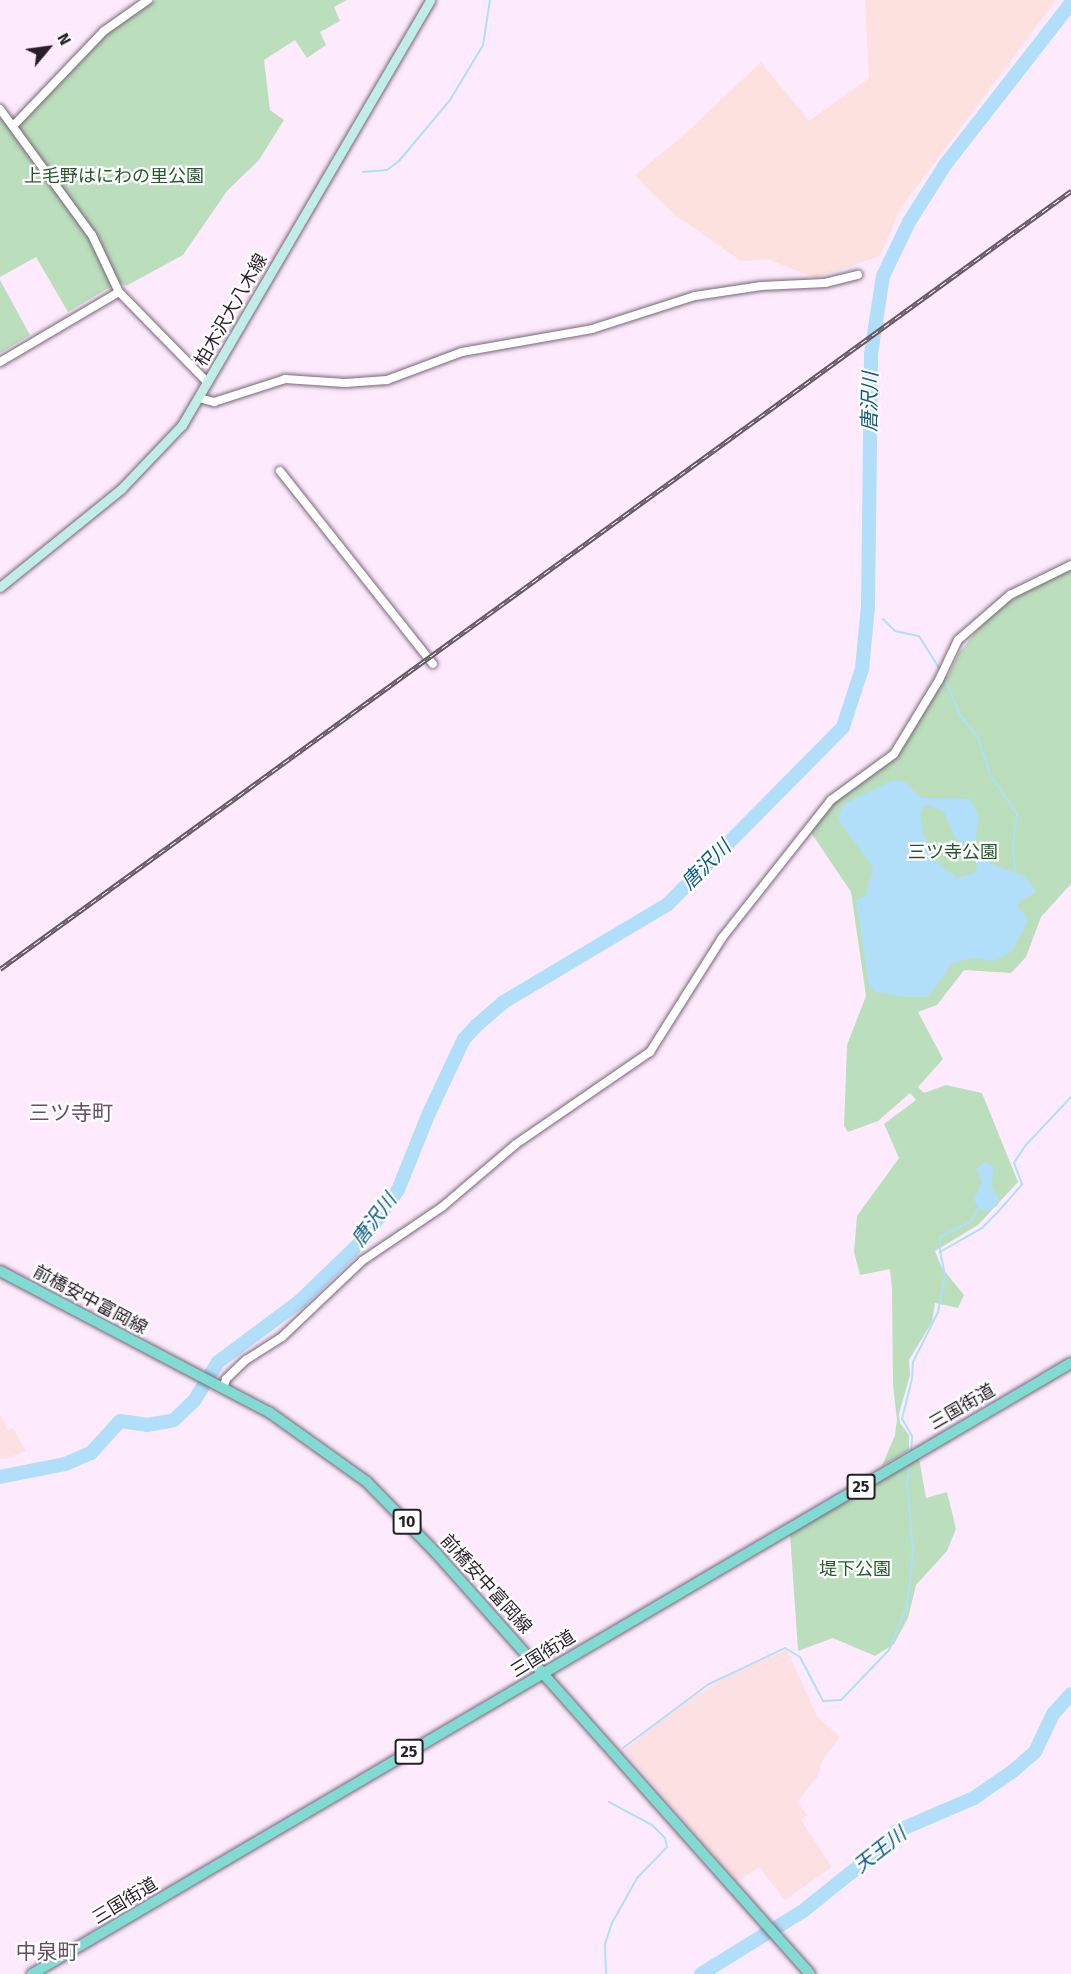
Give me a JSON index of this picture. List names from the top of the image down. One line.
{"streets":{"main road":["柏木沢大八木線","前橋安中富岡線","三国街道","25","10"]},"crossings":[["前橋安中富岡線","三国街道"]],"districts":["三ツ寺町","中泉町"],"water":["唐沢川","天王川"],"parks":["上毛野はにわの里公園","三ツ寺公園","堤下公園"],"north":"top right"}
